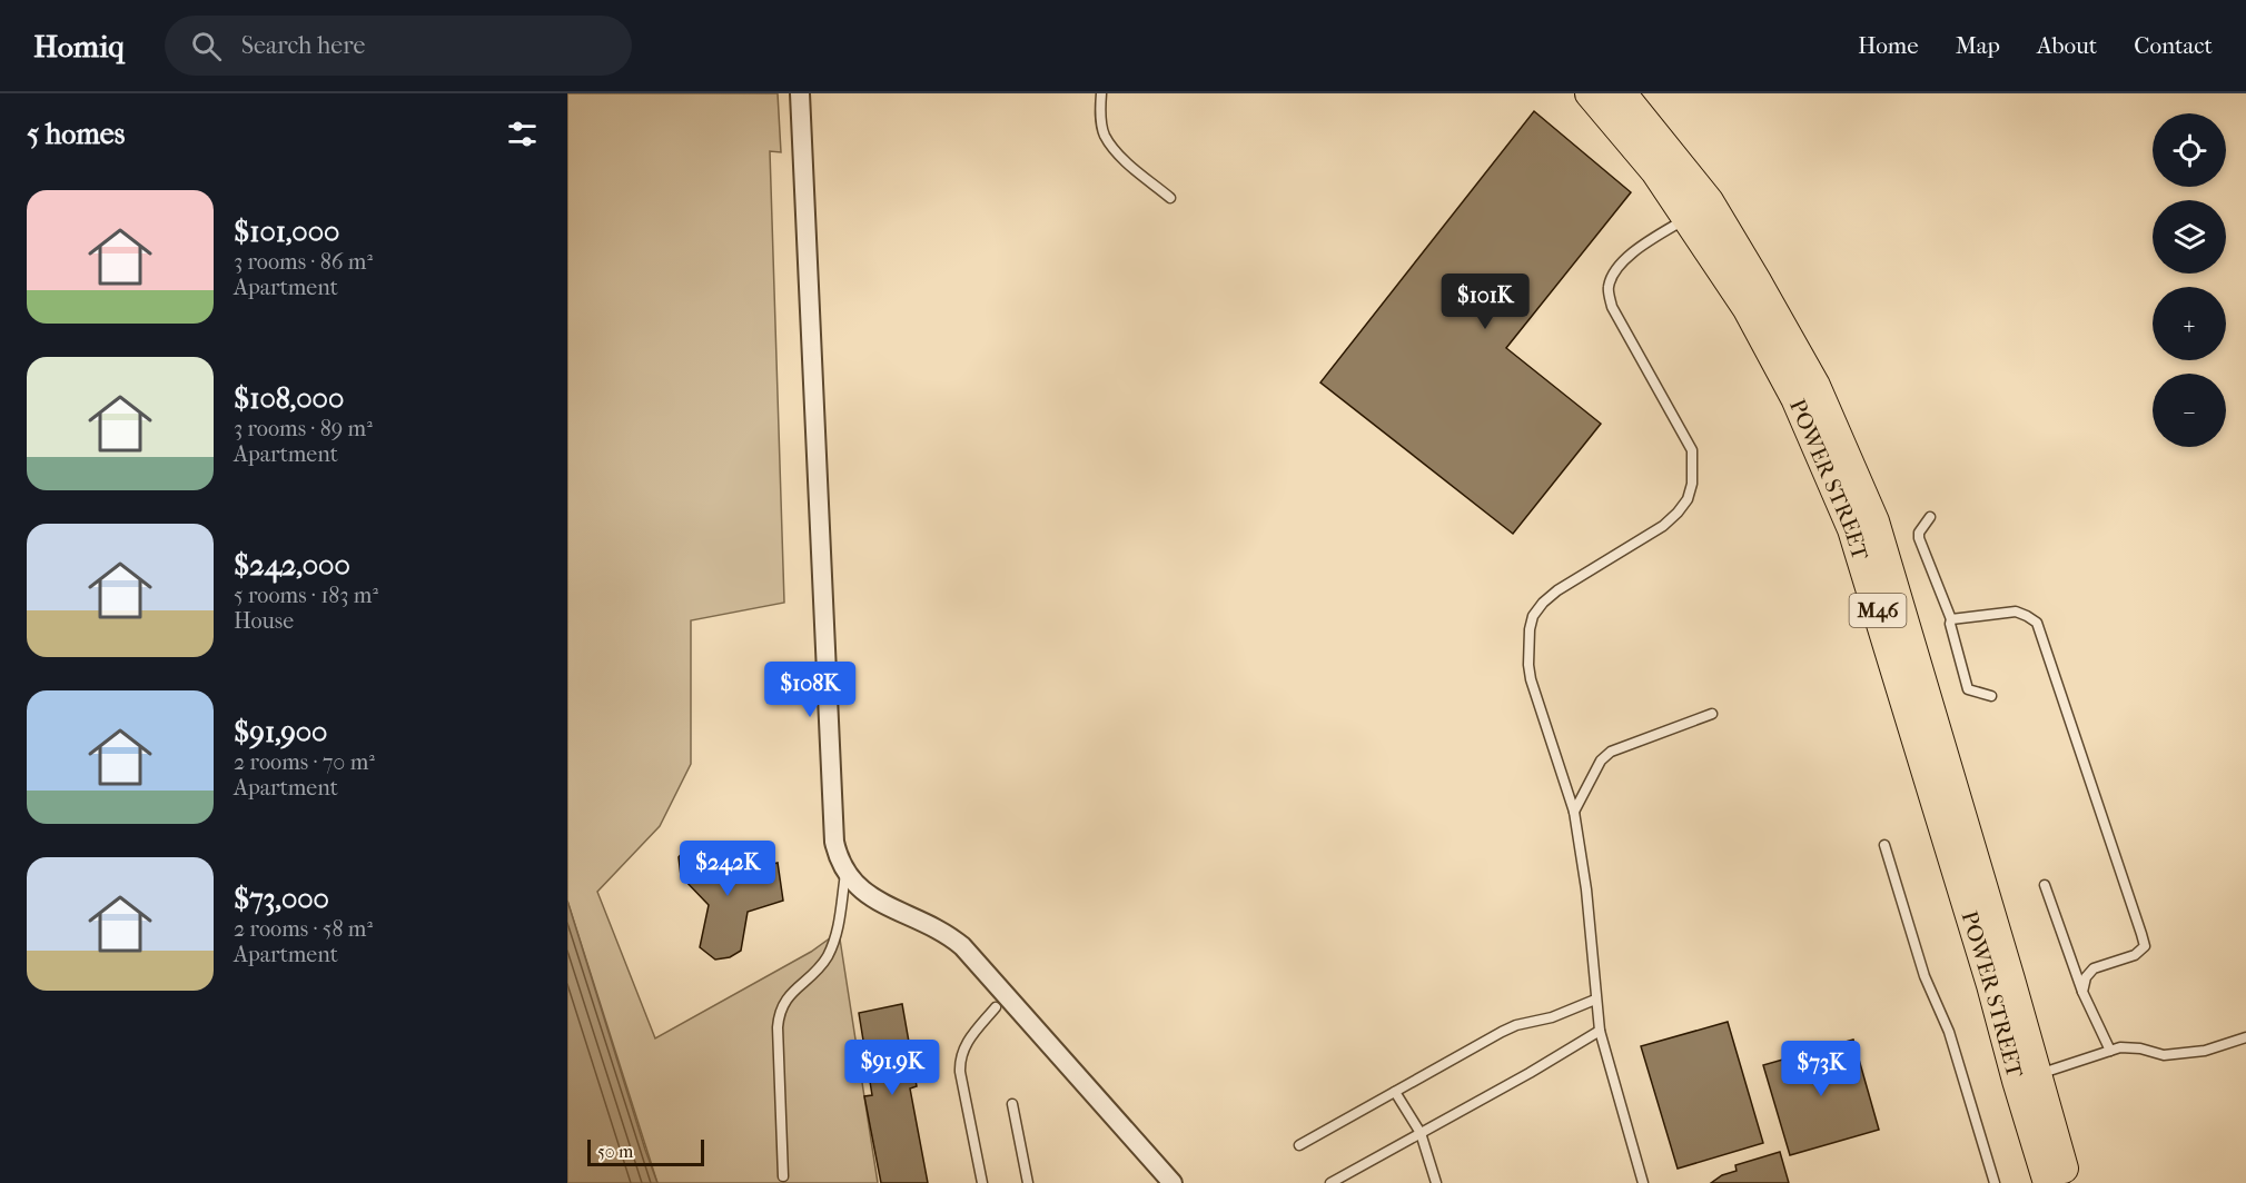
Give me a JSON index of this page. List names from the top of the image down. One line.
{"streets":{"main road":["POWER STREET","M46"]},"scale_bar":"50 m","page":{"header":"Homiq","search":"Search here","nav":["Home","Map","About","Contact"],"heading":"5 homes","map_buttons":["+","−"],"list":[{"name":"$101,000","note":"3 rooms · 86 m² · Apartment"},{"name":"$108,000","note":"3 rooms · 89 m² · Apartment"},{"name":"$242,000","note":"5 rooms · 183 m² · House"},{"name":"$91,900","note":"2 rooms · 70 m² · Apartment"},{"name":"$73,000","note":"2 rooms · 58 m² · Apartment"}],"price":["$101K","$108K","$242K","$91.9K","$73K"],"scale":"50 m"}}
